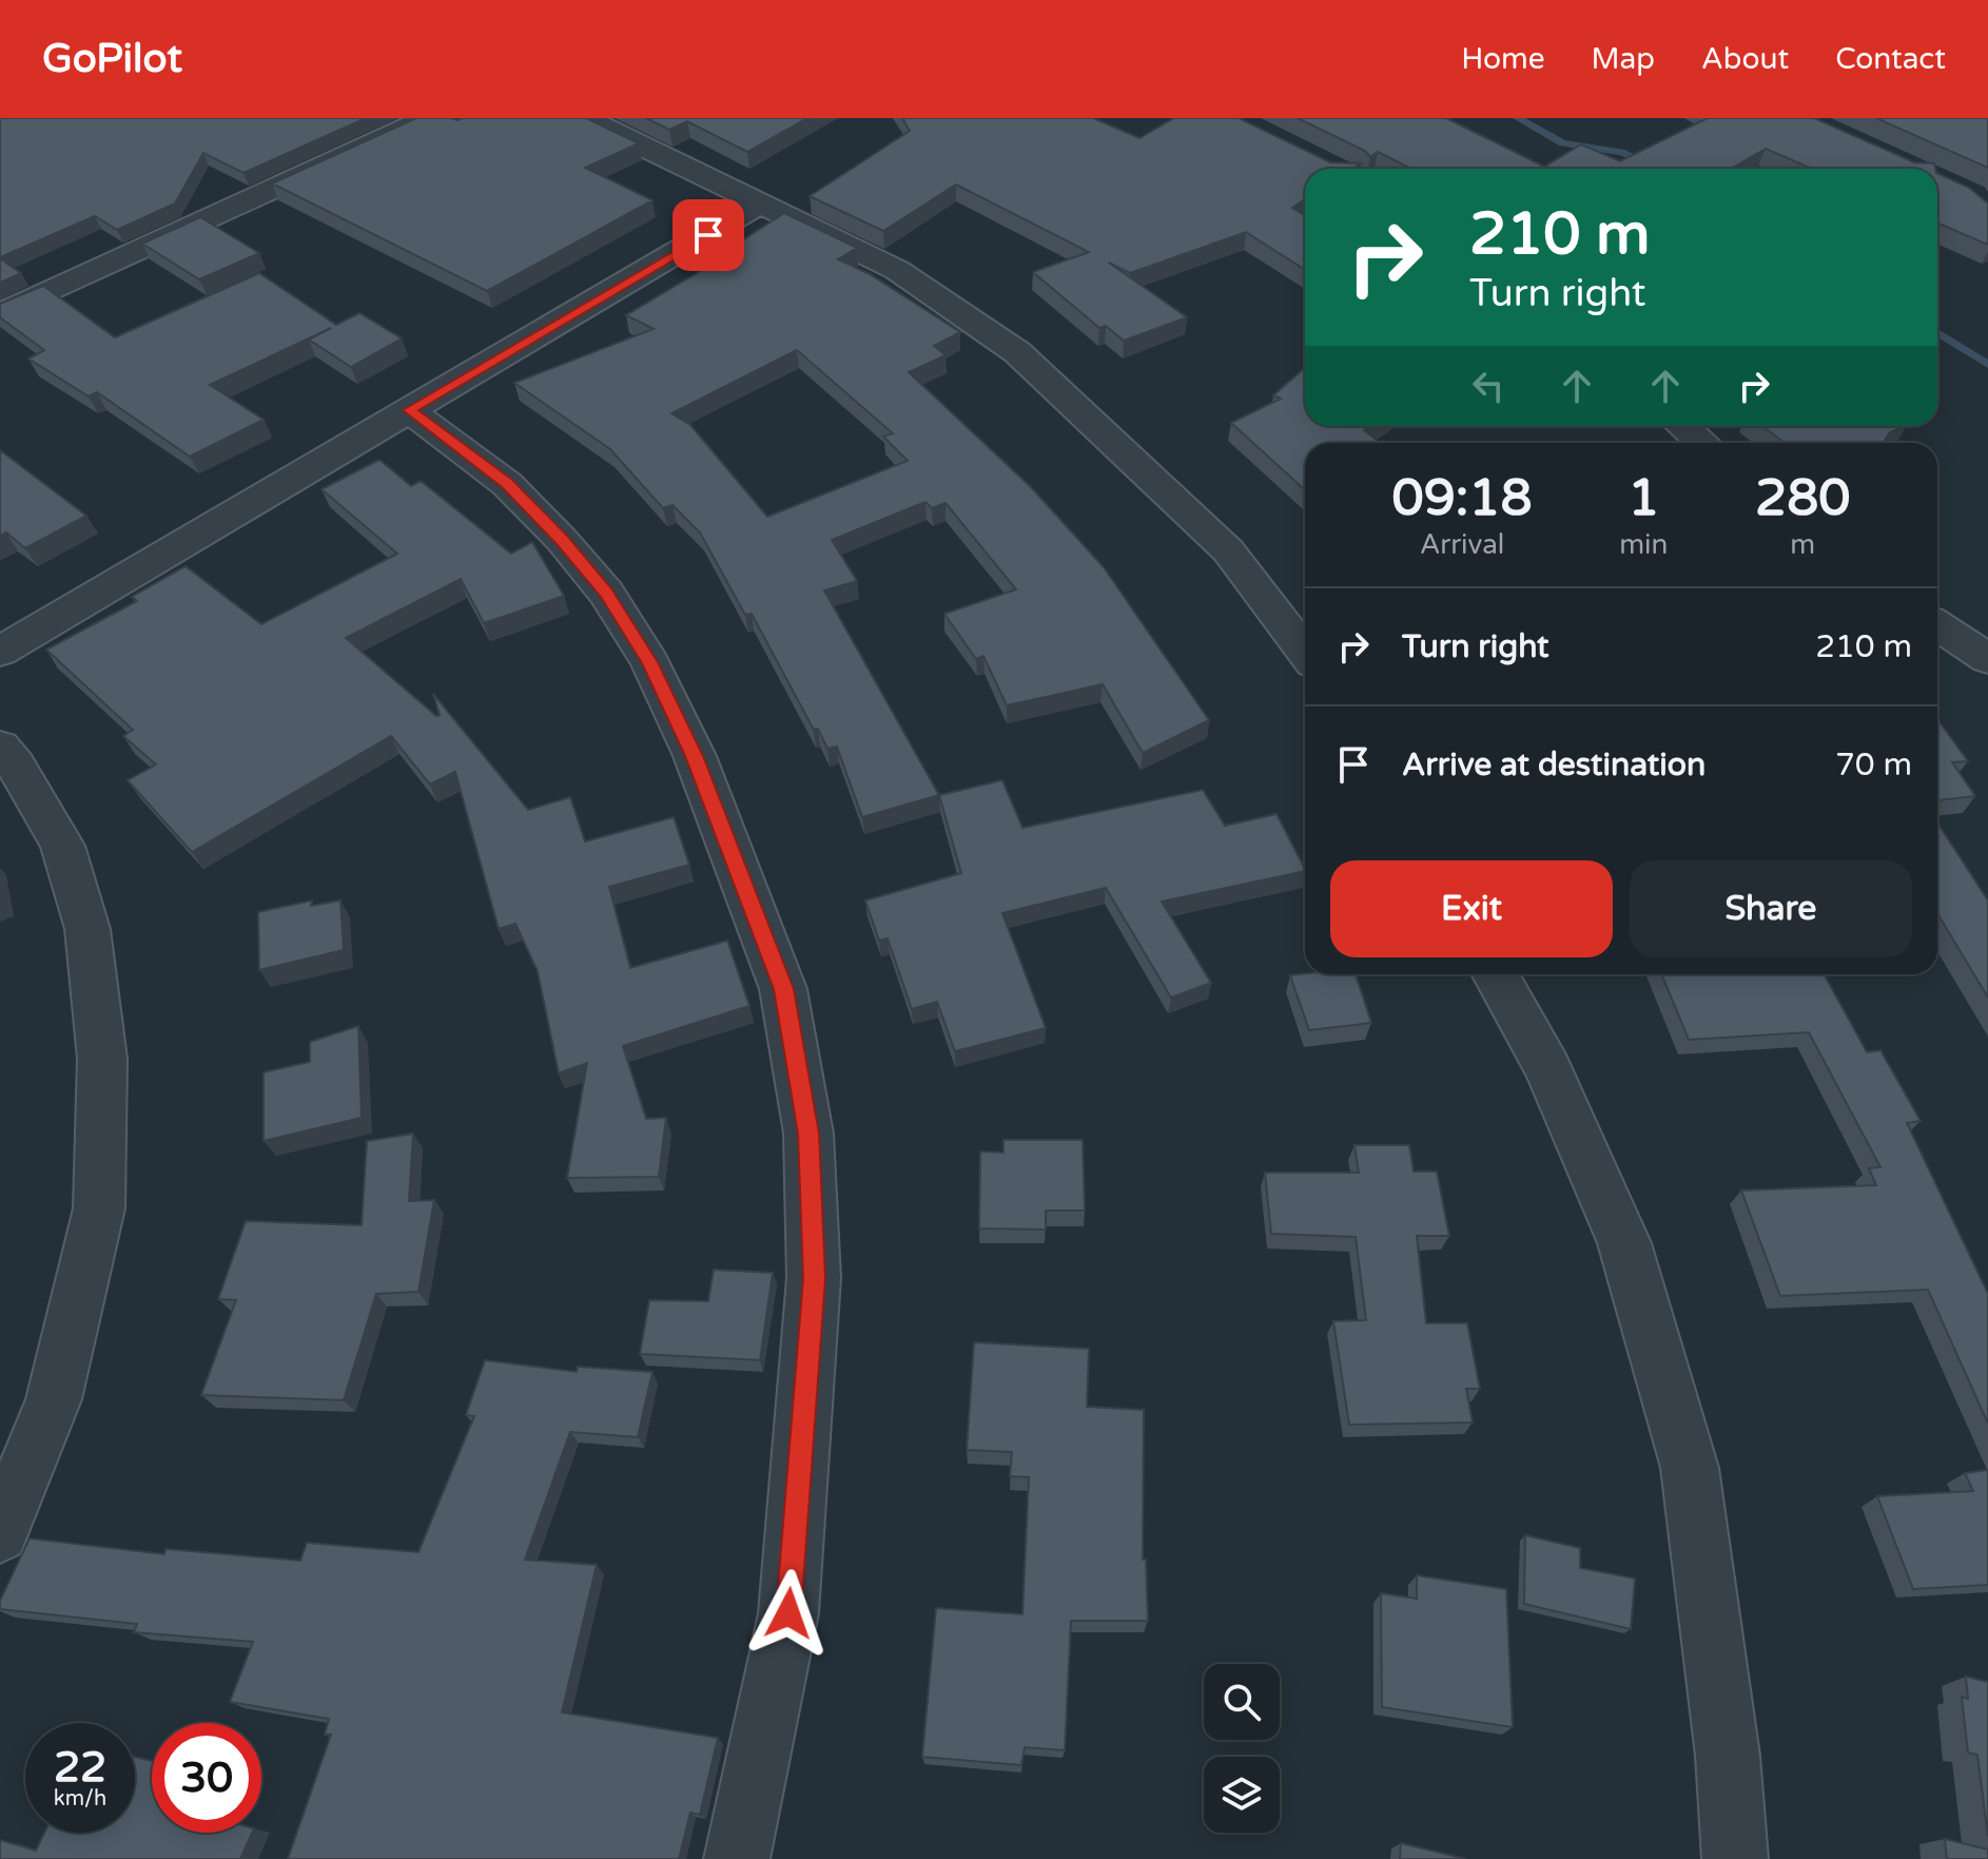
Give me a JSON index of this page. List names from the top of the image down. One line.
{"page":{"header":"GoPilot","nav":["Home","Map","About","Contact"],"turn":["210 m","Turn right"],"eta":["09:18","Arrival","1","min","280","m"],"list":[{"name":"Turn right","value":"210 m"},{"name":"Arrive at destination","value":"70 m"}],"buttons":["Exit","Share"],"speed":"22 km/h","limit":"30"}}
